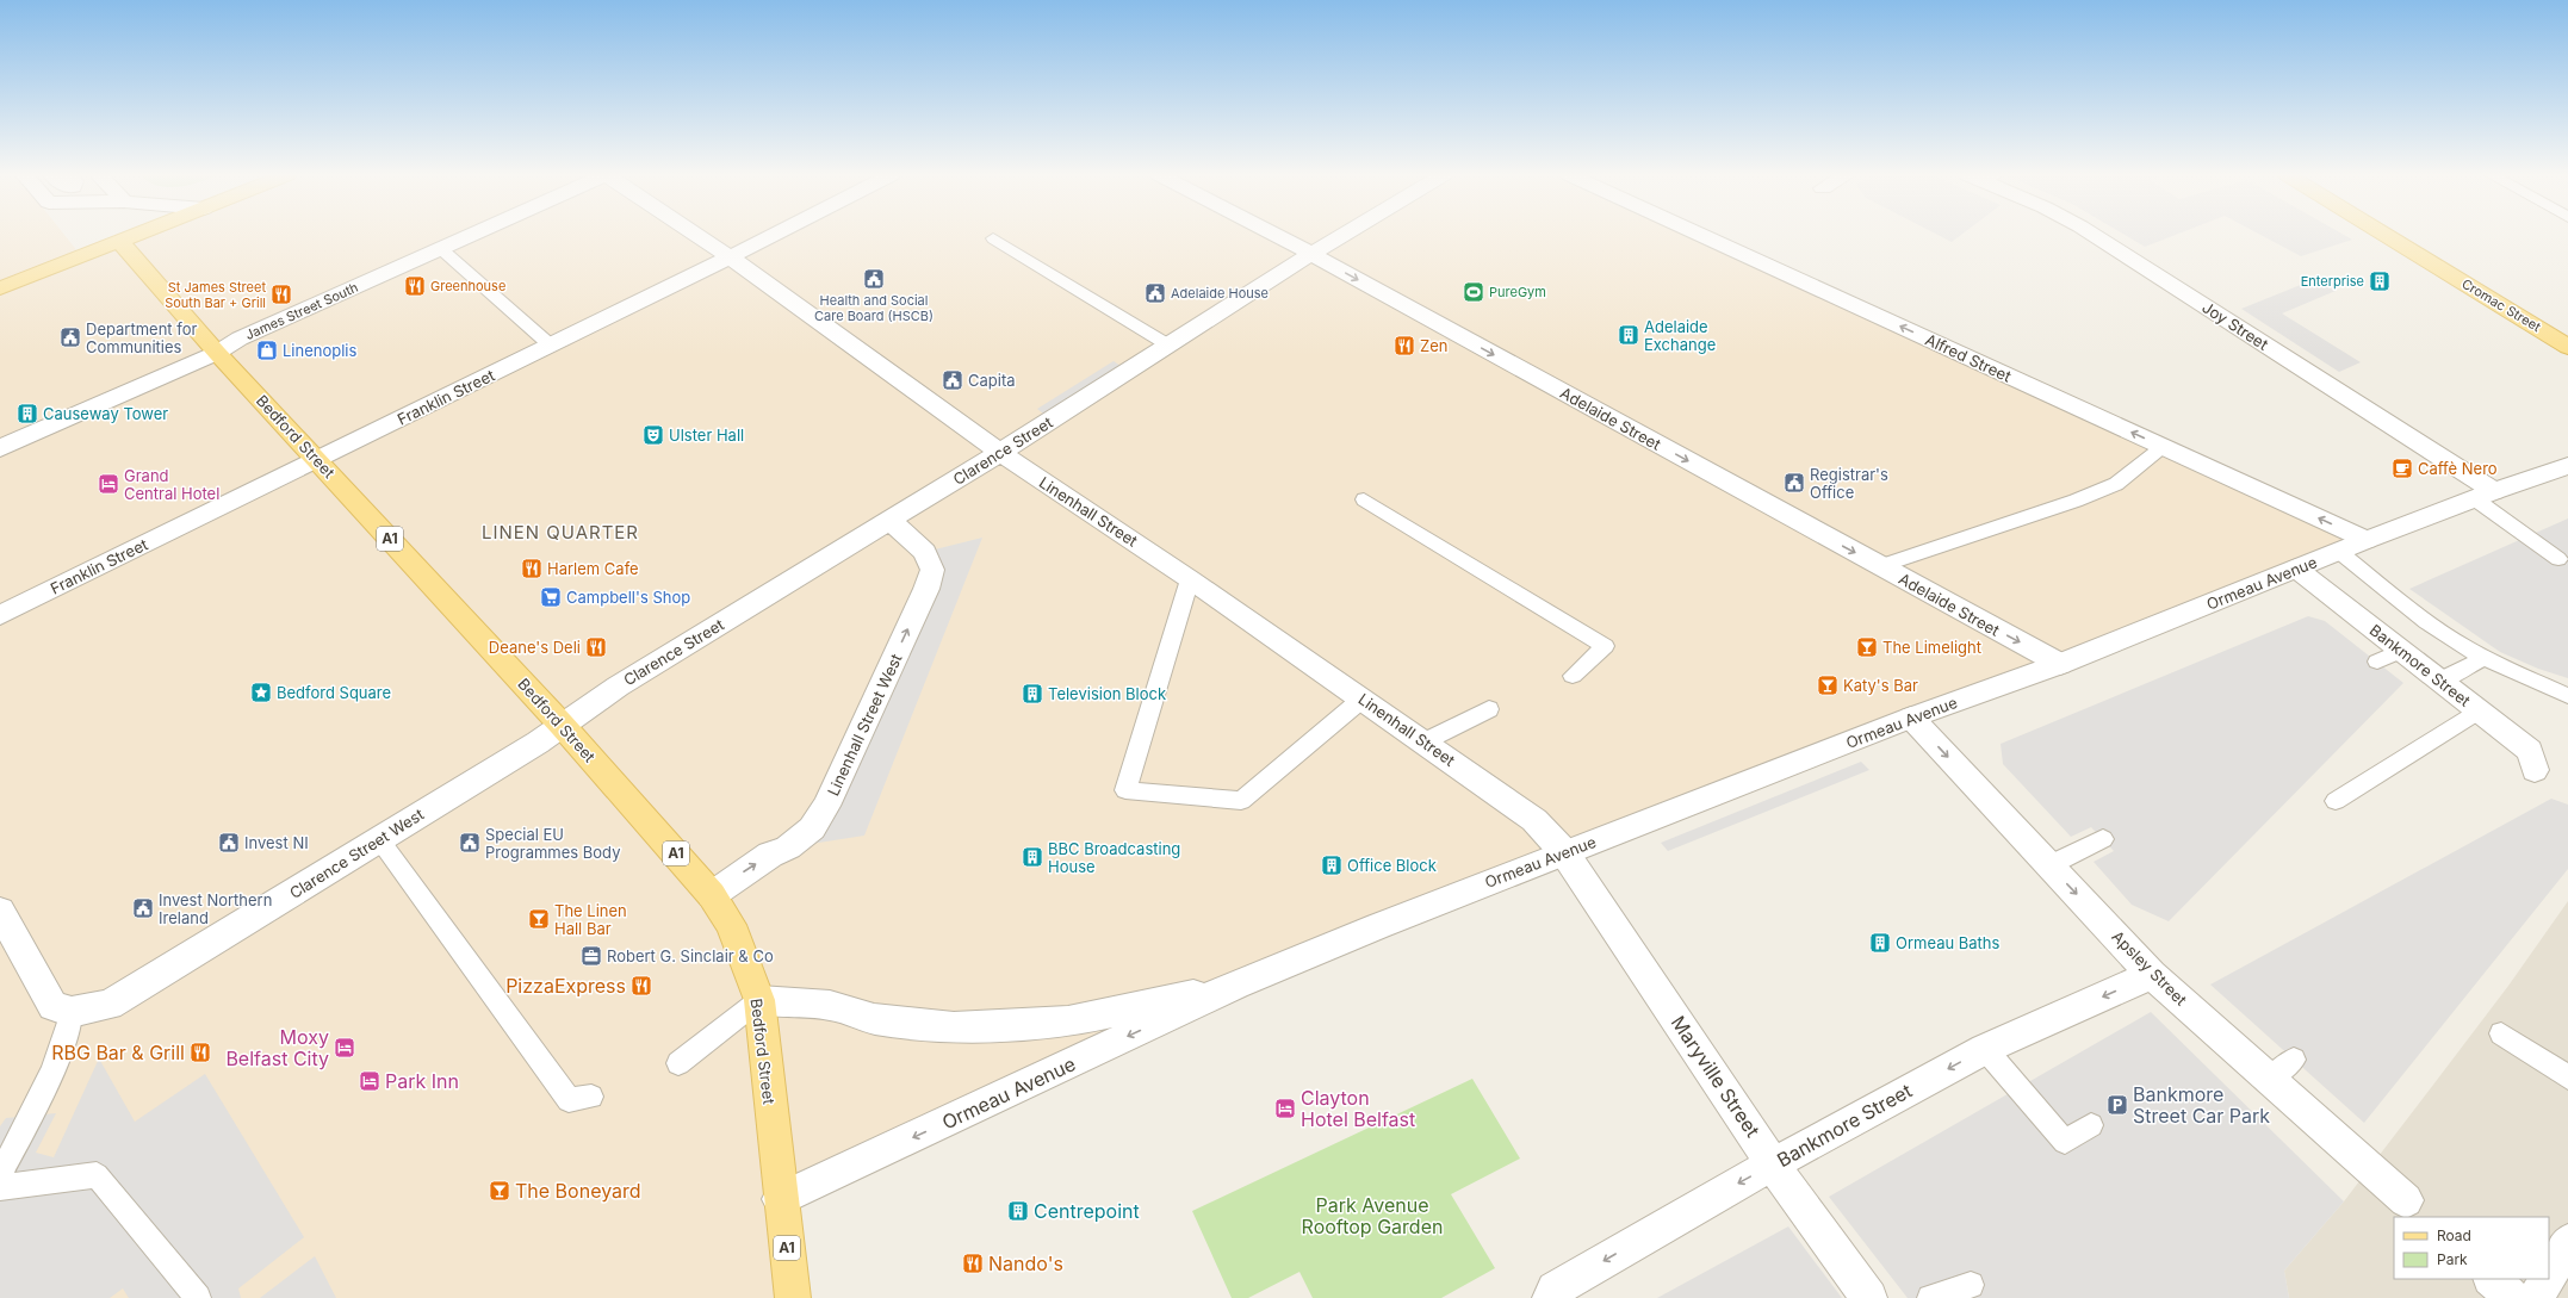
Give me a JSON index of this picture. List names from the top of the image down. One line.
{"streets":{"main road":["Cromac Street","Bedford Street","A1"],"street":["James Street South","Joy Street","Alfred Street","Franklin Street","Adelaide Street","Clarence Street","Linenhall Street","Ormeau Avenue","Bankmore Street","Linenhall Street West","Clarence Street West","Apsley Street","Maryville Street"]},"crossings":[["James Street South","Bedford Street"],["Joy Street","Ormeau Avenue"],["Alfred Street","Ormeau Avenue"],["Franklin Street","Bedford Street"],["Franklin Street","Linenhall Street"],["Adelaide Street","Clarence Street"],["Adelaide Street","Ormeau Avenue"],["Bedford Street","Clarence Street"],["Bedford Street","Ormeau Avenue"],["Bedford Street","Linenhall Street West"],["Bedford Street","Clarence Street West"],["Clarence Street","Linenhall Street"],["Clarence Street","Linenhall Street West"],["Clarence Street","Clarence Street West"],["Linenhall Street","Ormeau Avenue"],["Linenhall Street","Maryville Street"],["Ormeau Avenue","Bankmore Street"],["Ormeau Avenue","Apsley Street"],["Ormeau Avenue","Maryville Street"],["Bankmore Street","Apsley Street"],["Bankmore Street","Maryville Street"]],"one_way":["Alfred Street","Adelaide Street","Bankmore Street","Linenhall Street West","Apsley Street"],"districts":["LINEN QUARTER"],"parks":["Park Avenue Rooftop Garden"],"places":{"public building":["Health and Social Care Board (HSCB)","Adelaide House","Department for Communities","Capita","Registrar's Office","Invest NI","Special EU Programmes Body","Invest Northern Ireland"],"building":["Enterprise","Adelaide Exchange","Causeway Tower","Television Block","BBC Broadcasting House","Office Block","Ormeau Baths","Centrepoint"],"restaurant":["Greenhouse","St James Street South Bar + Grill","Zen","Harlem Cafe","Deane's Deli","PizzaExpress","RBG Bar & Grill","Nando's"],"sports":["PureGym"],"shop":["Linenoplis"],"theatre":["Ulster Hall"],"cafe":["Caffè Nero"],"hotel":["Grand Central Hotel","Moxy Belfast City","Park Inn","Clayton Hotel Belfast"],"supermarket":["Campbell's Shop"],"bar":["The Limelight","Katy's Bar","The Linen Hall Bar","The Boneyard"],"place":["Bedford Square"],"office":["Robert G. Sinclair & Co"],"parking":["Bankmore Street Car Park"]},"legend":["Road","Park"]}
